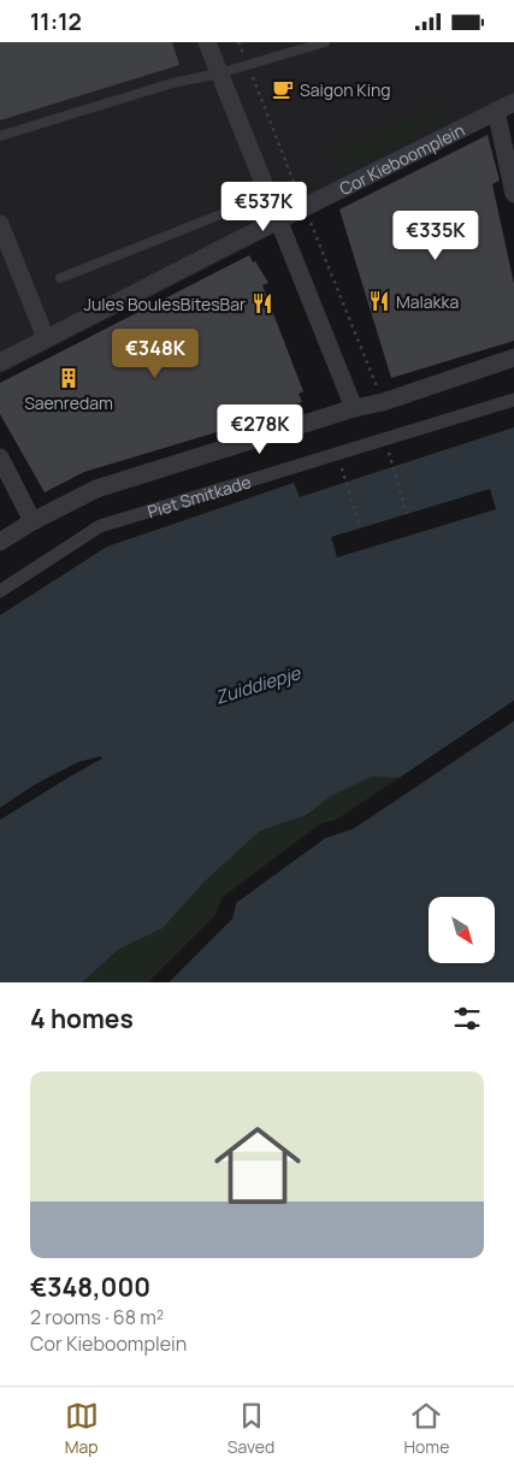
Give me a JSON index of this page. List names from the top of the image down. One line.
{"streets":{"street":["Cor Kieboomplein","Piet Smitkade"]},"water":["Zuiddiepje"],"places":{"cafe":["Saigon King"],"restaurant":["Malakka","Jules BoulesBitesBar"],"building":["Saenredam"]},"north":"bottom right","page":{"status":"11:12","price":["€537K","€335K","€348K","€278K"],"heading":"4 homes","list":[{"name":"€348,000","note":"2 rooms · 68 m² · Cor Kieboomplein"}],"tabs":["Map","Saved","Home"]}}
